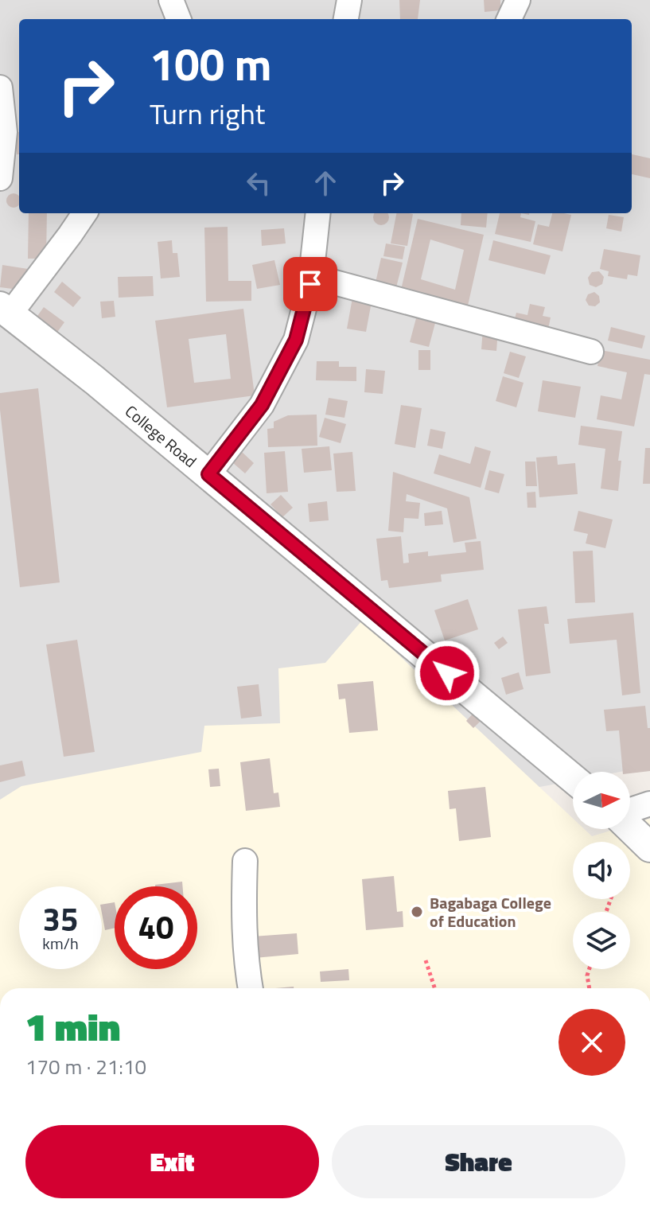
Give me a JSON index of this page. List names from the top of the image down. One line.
{"streets":{"street":["College Road"]},"places":["Bagabaga College of Education"],"north":"right","page":{"turn":["100 m","Turn right"],"speed":"35 km/h","limit":"40","heading":["1 min","170 m · 21:10"],"buttons":["Exit","Share"]}}
